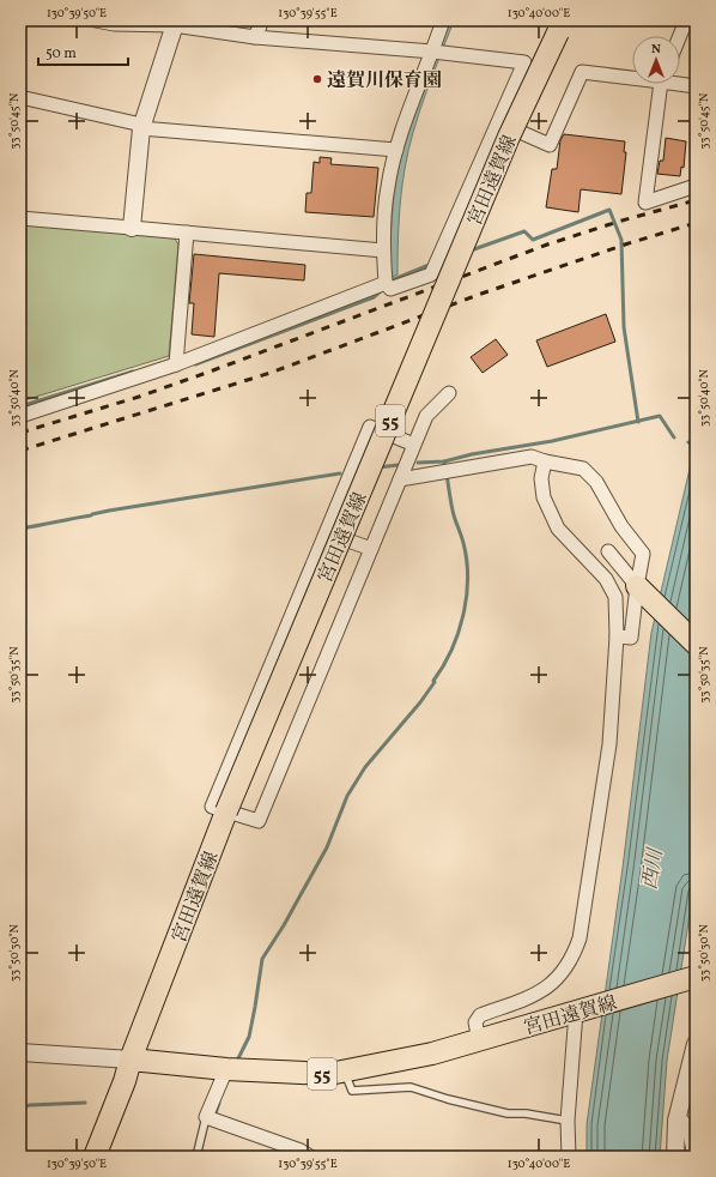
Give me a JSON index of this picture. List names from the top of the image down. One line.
{"streets":{"main road":["宮田遠賀線","55"]},"water":["西川"],"places":["遠賀川保育園"],"scale_bar":"50 m","north":"top","coordinates":["130°39'50\"E","130°39'55\"E","130°40'00\"E","33°50'45\"N","33°50'40\"N","33°50'35\"N","33°50'30\"N"]}
